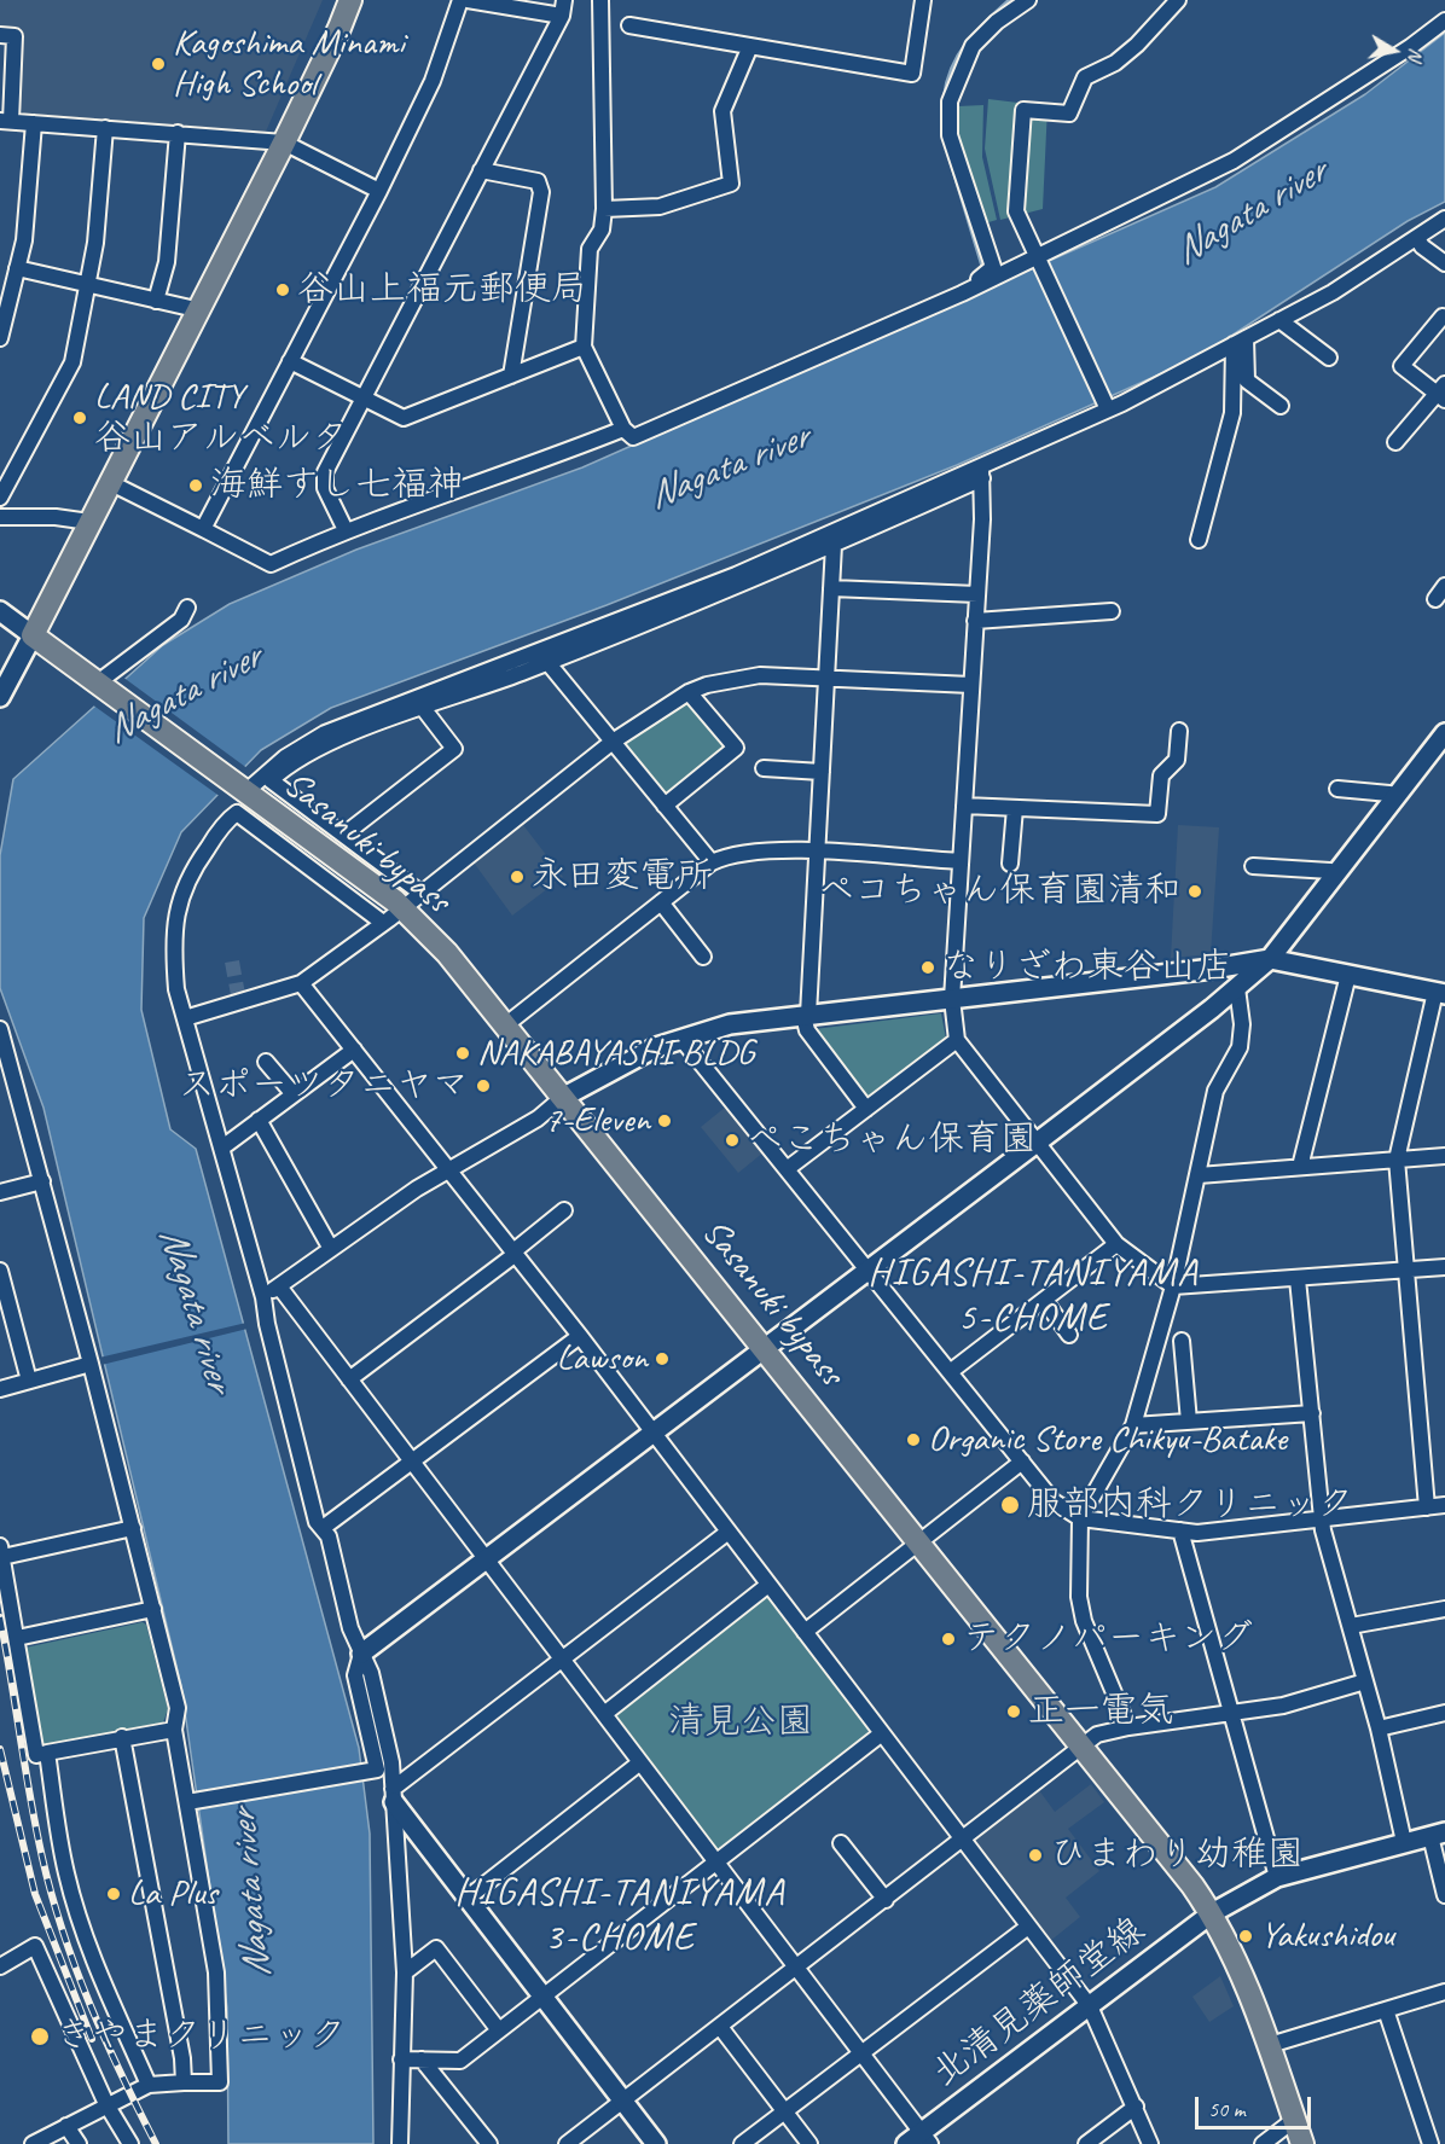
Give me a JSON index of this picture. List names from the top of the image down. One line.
{"streets":{"main road":["Sasanuki bypass"],"street":["北清見薬師堂線"]},"crossings":[["Sasanuki bypass","北清見薬師堂線"]],"districts":["HIGASHI-TANIYAMA 5-CHOME","HIGASHI-TANIYAMA 3-CHOME"],"water":["Nagata river"],"parks":["清見公園"],"places":["Kagoshima Minami High School","谷山上福元郵便局","LAND CITY 谷山アルベルタ","海鮮すし七福神","永田変電所","ペコちゃん保育園清和","なりざわ東谷山店","NAKABAYASHI BLDG","スポーツタニヤマ","7-Eleven","ぺこちゃん保育園","Lawson","Organic Store Chikyu-Batake","服部内科クリニック","テクノパーキング","正一電気","ひまわり幼稚園","La Plus","Yakushidou","きやまクリニック"],"scale_bar":"50 m","north":"right"}
